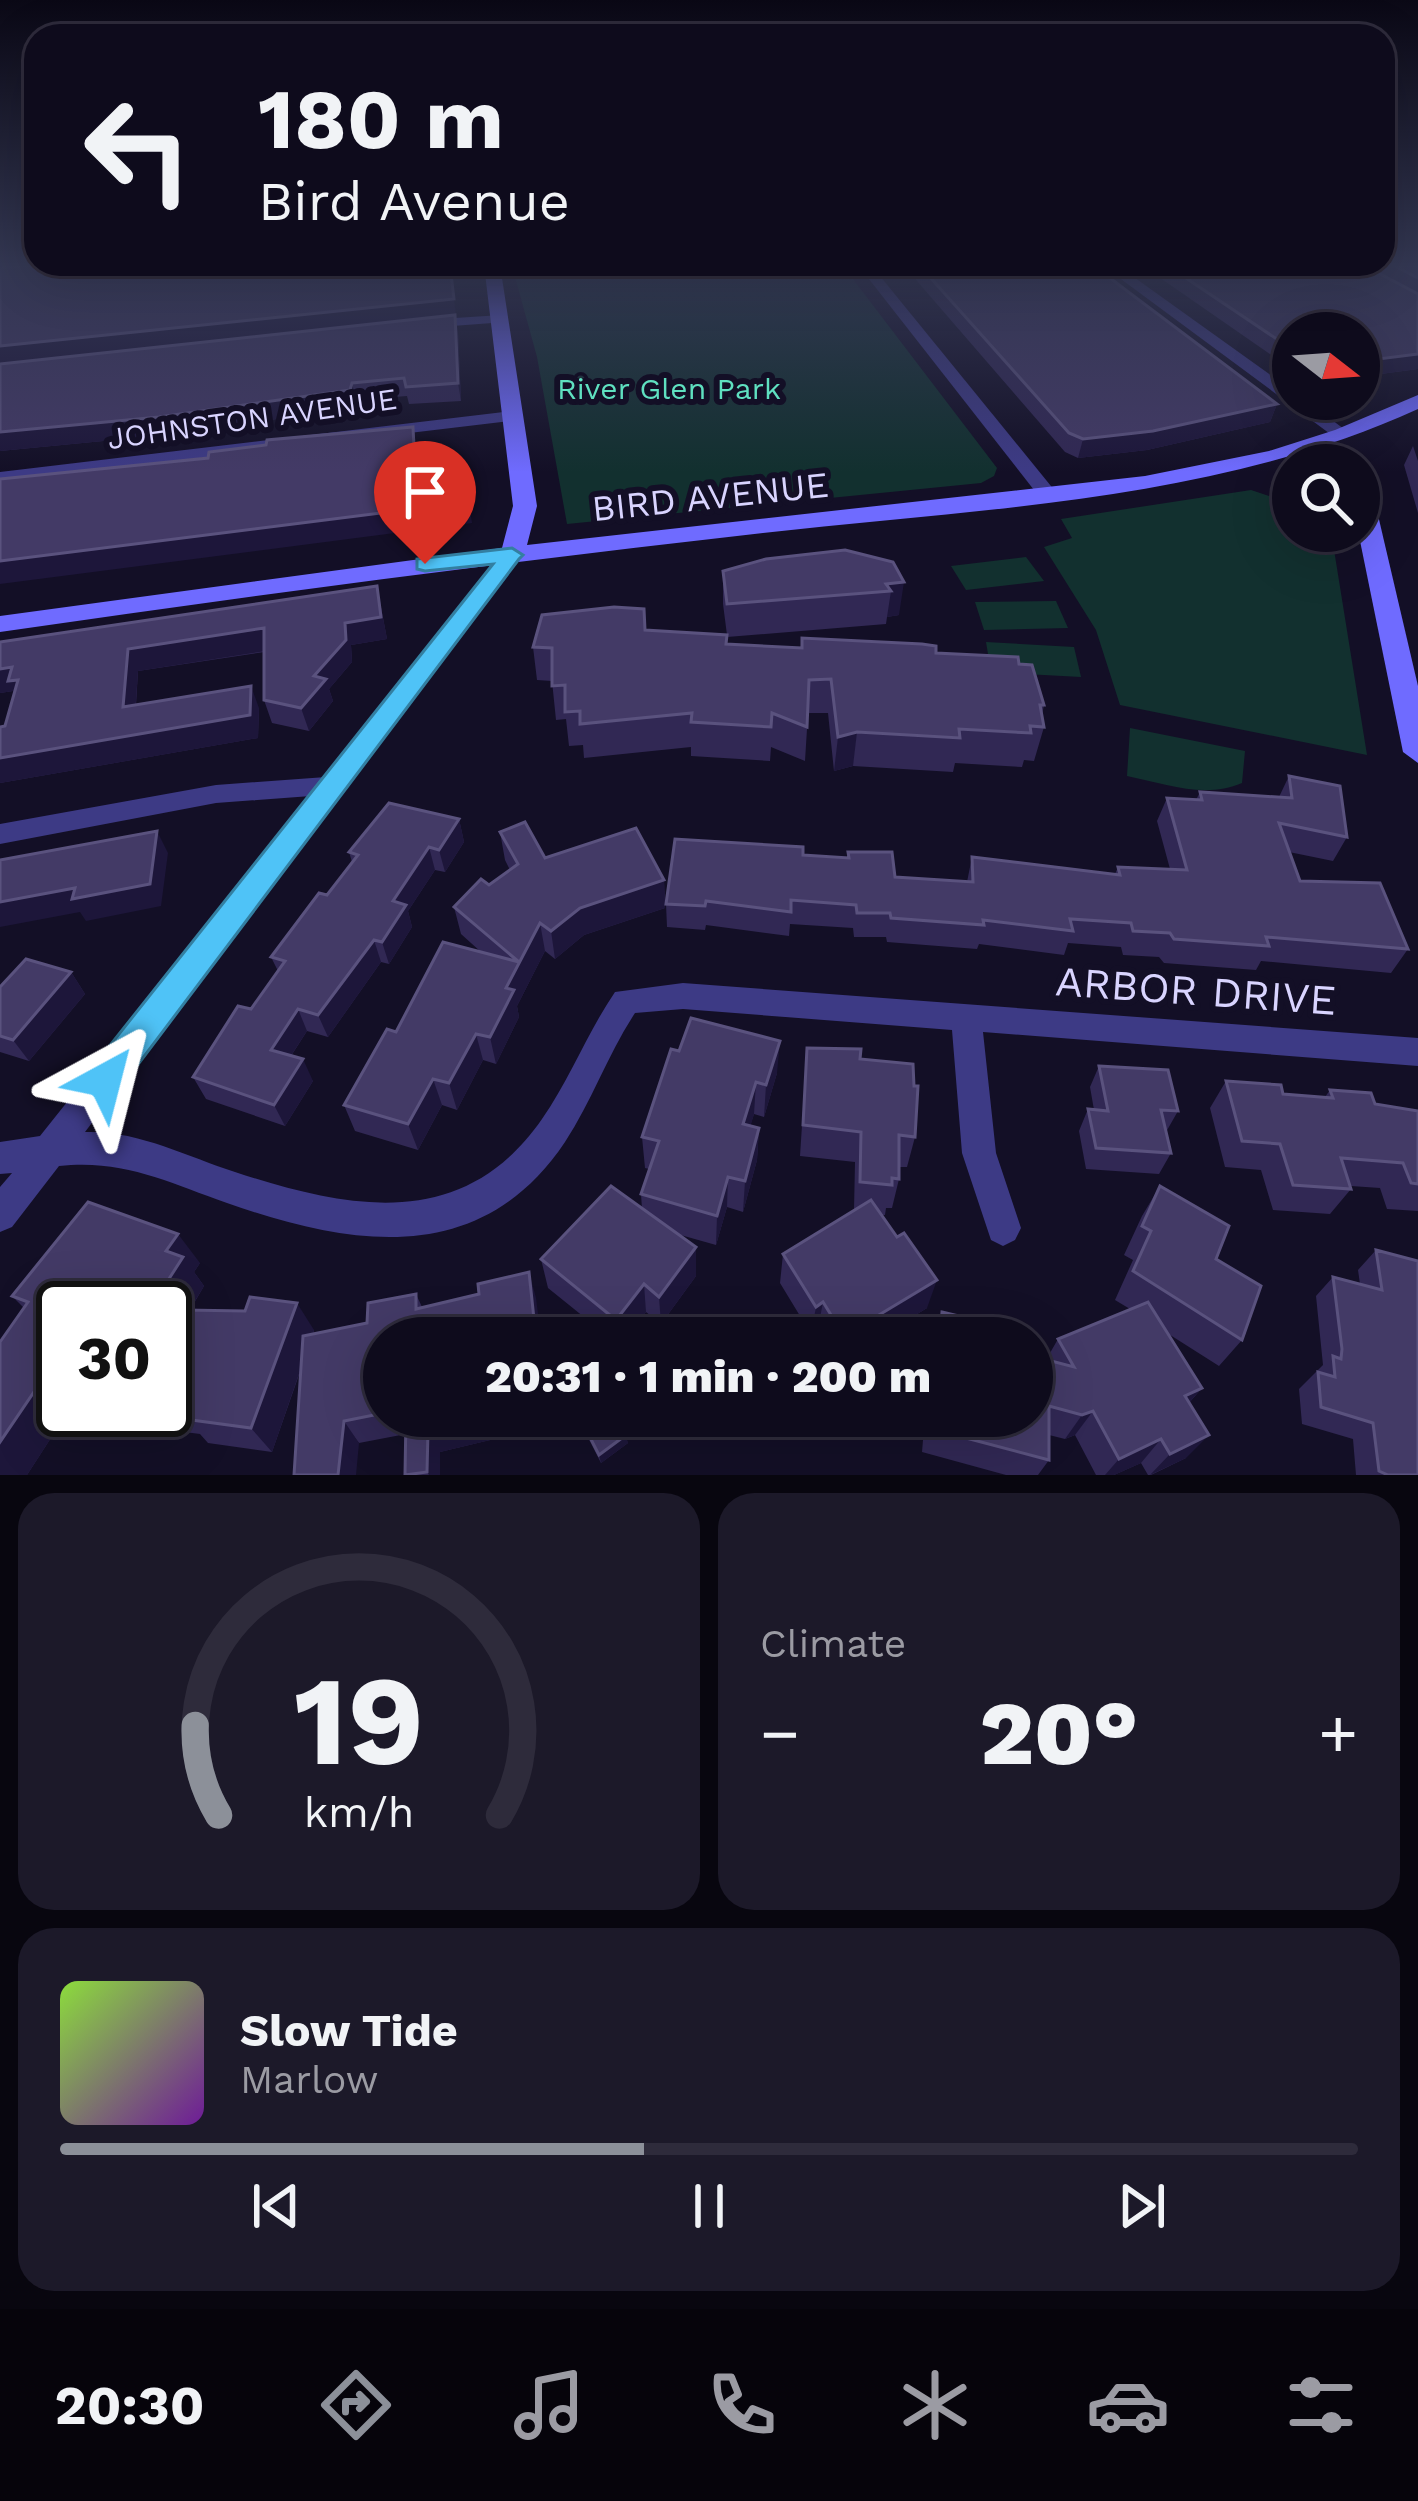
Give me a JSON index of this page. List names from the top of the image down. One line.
{"streets":{"street":["JOHNSTON AVENUE","BIRD AVENUE","ARBOR DRIVE"]},"parks":["River Glen Park"],"north":"right","page":{"turn":["180 m","Bird Avenue"],"limit":"30","trip":"20:31 · 1 min · 200 m","tile":"Climate","heat":["−","20°","+"],"song":["Slow Tide","Marlow"],"tabs":"20:30","gauge":["19","km/h"]}}
